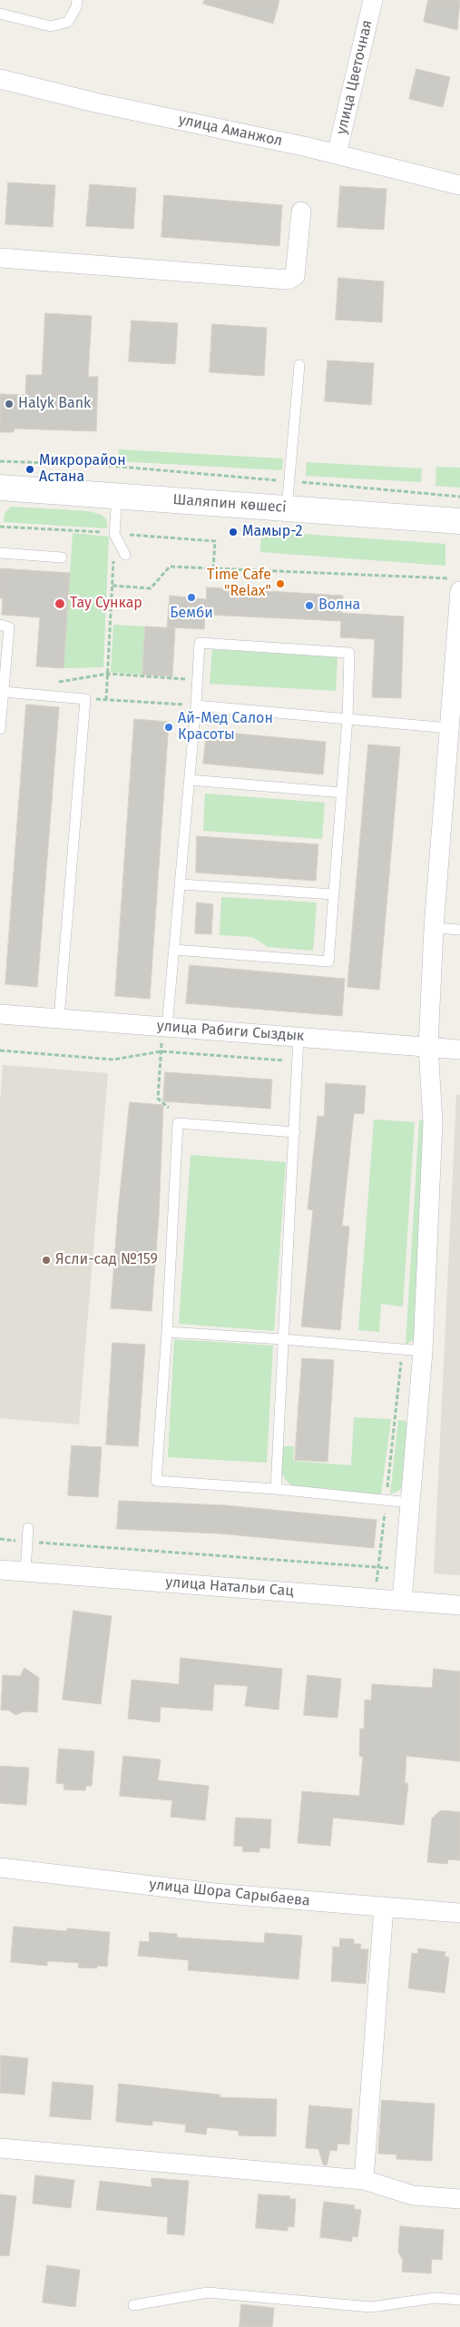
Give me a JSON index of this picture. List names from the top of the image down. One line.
{"streets":{"main road":["Шаляпин көшесі"],"street":["улица Цветочная","улица Аманжол","улица Рабиги Сыздык","улица Натальи Сац","улица Шора Сарыбаева"]},"crossings":[["улица Цветочная","улица Аманжол"]],"places":["Halyk Bank","Микрорайон Астана","Мамыр-2","Time Cafe \"Relax\"","Бемби","Тау Сункар","Волна","Ай-Мед Салон Красоты","Ясли-сад №159"]}
